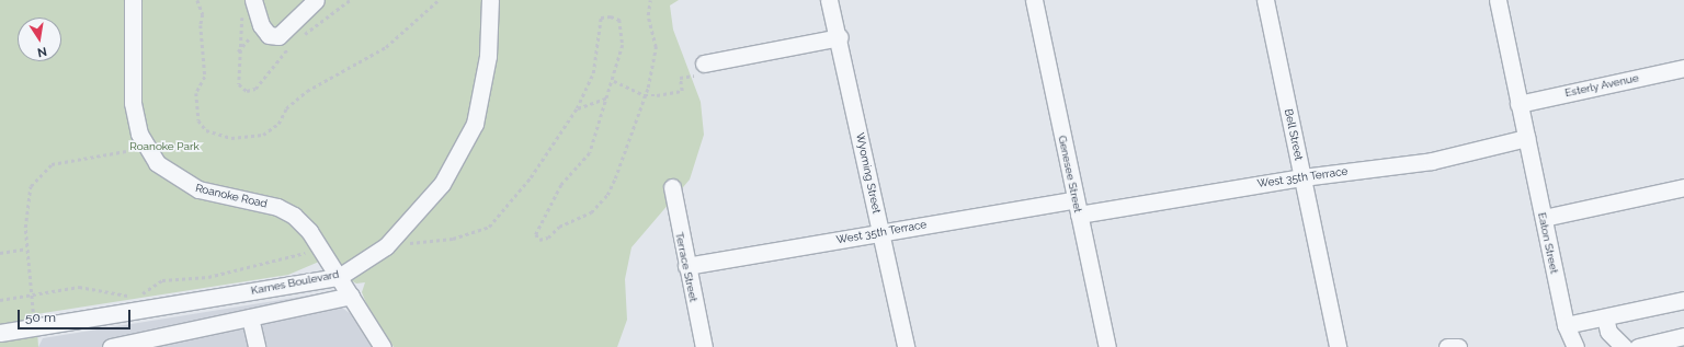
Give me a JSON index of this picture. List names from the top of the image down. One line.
{"streets":{"street":["Esterly Avenue","Bell Street","Wyoming Street","Genesee Street","West 35th Terrace","Roanoke Road","Eaton Street","Terrace Street","Karnes Boulevard"]},"crossings":[["Esterly Avenue","Eaton Street"],["Bell Street","West 35th Terrace"],["Wyoming Street","West 35th Terrace"],["Genesee Street","West 35th Terrace"],["West 35th Terrace","Eaton Street"],["West 35th Terrace","Terrace Street"],["Roanoke Road","Karnes Boulevard"]],"parks":["Roanoke Park"],"scale_bar":"50 m","north":"bottom"}
